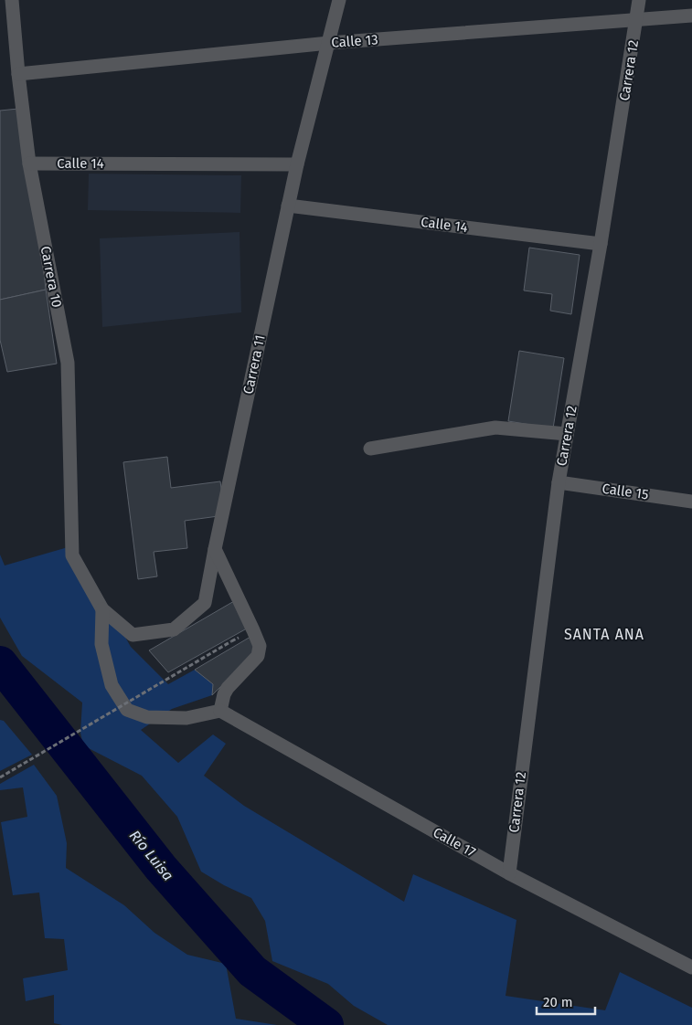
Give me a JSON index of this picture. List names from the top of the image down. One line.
{"streets":{"street":["Calle 13","Carrera 12","Calle 14","Carrera 10","Carrera 11","Calle 15","Calle 17"]},"crossings":[["Calle 13","Carrera 12"],["Calle 13","Carrera 10"],["Calle 13","Carrera 11"],["Carrera 12","Calle 14"],["Carrera 12","Calle 15"],["Carrera 12","Calle 17"],["Calle 14","Carrera 10"],["Calle 14","Carrera 11"],["Carrera 10","Carrera 11"]],"districts":["SANTA ANA"],"water":["Río Luisa"],"scale_bar":"20 m"}
